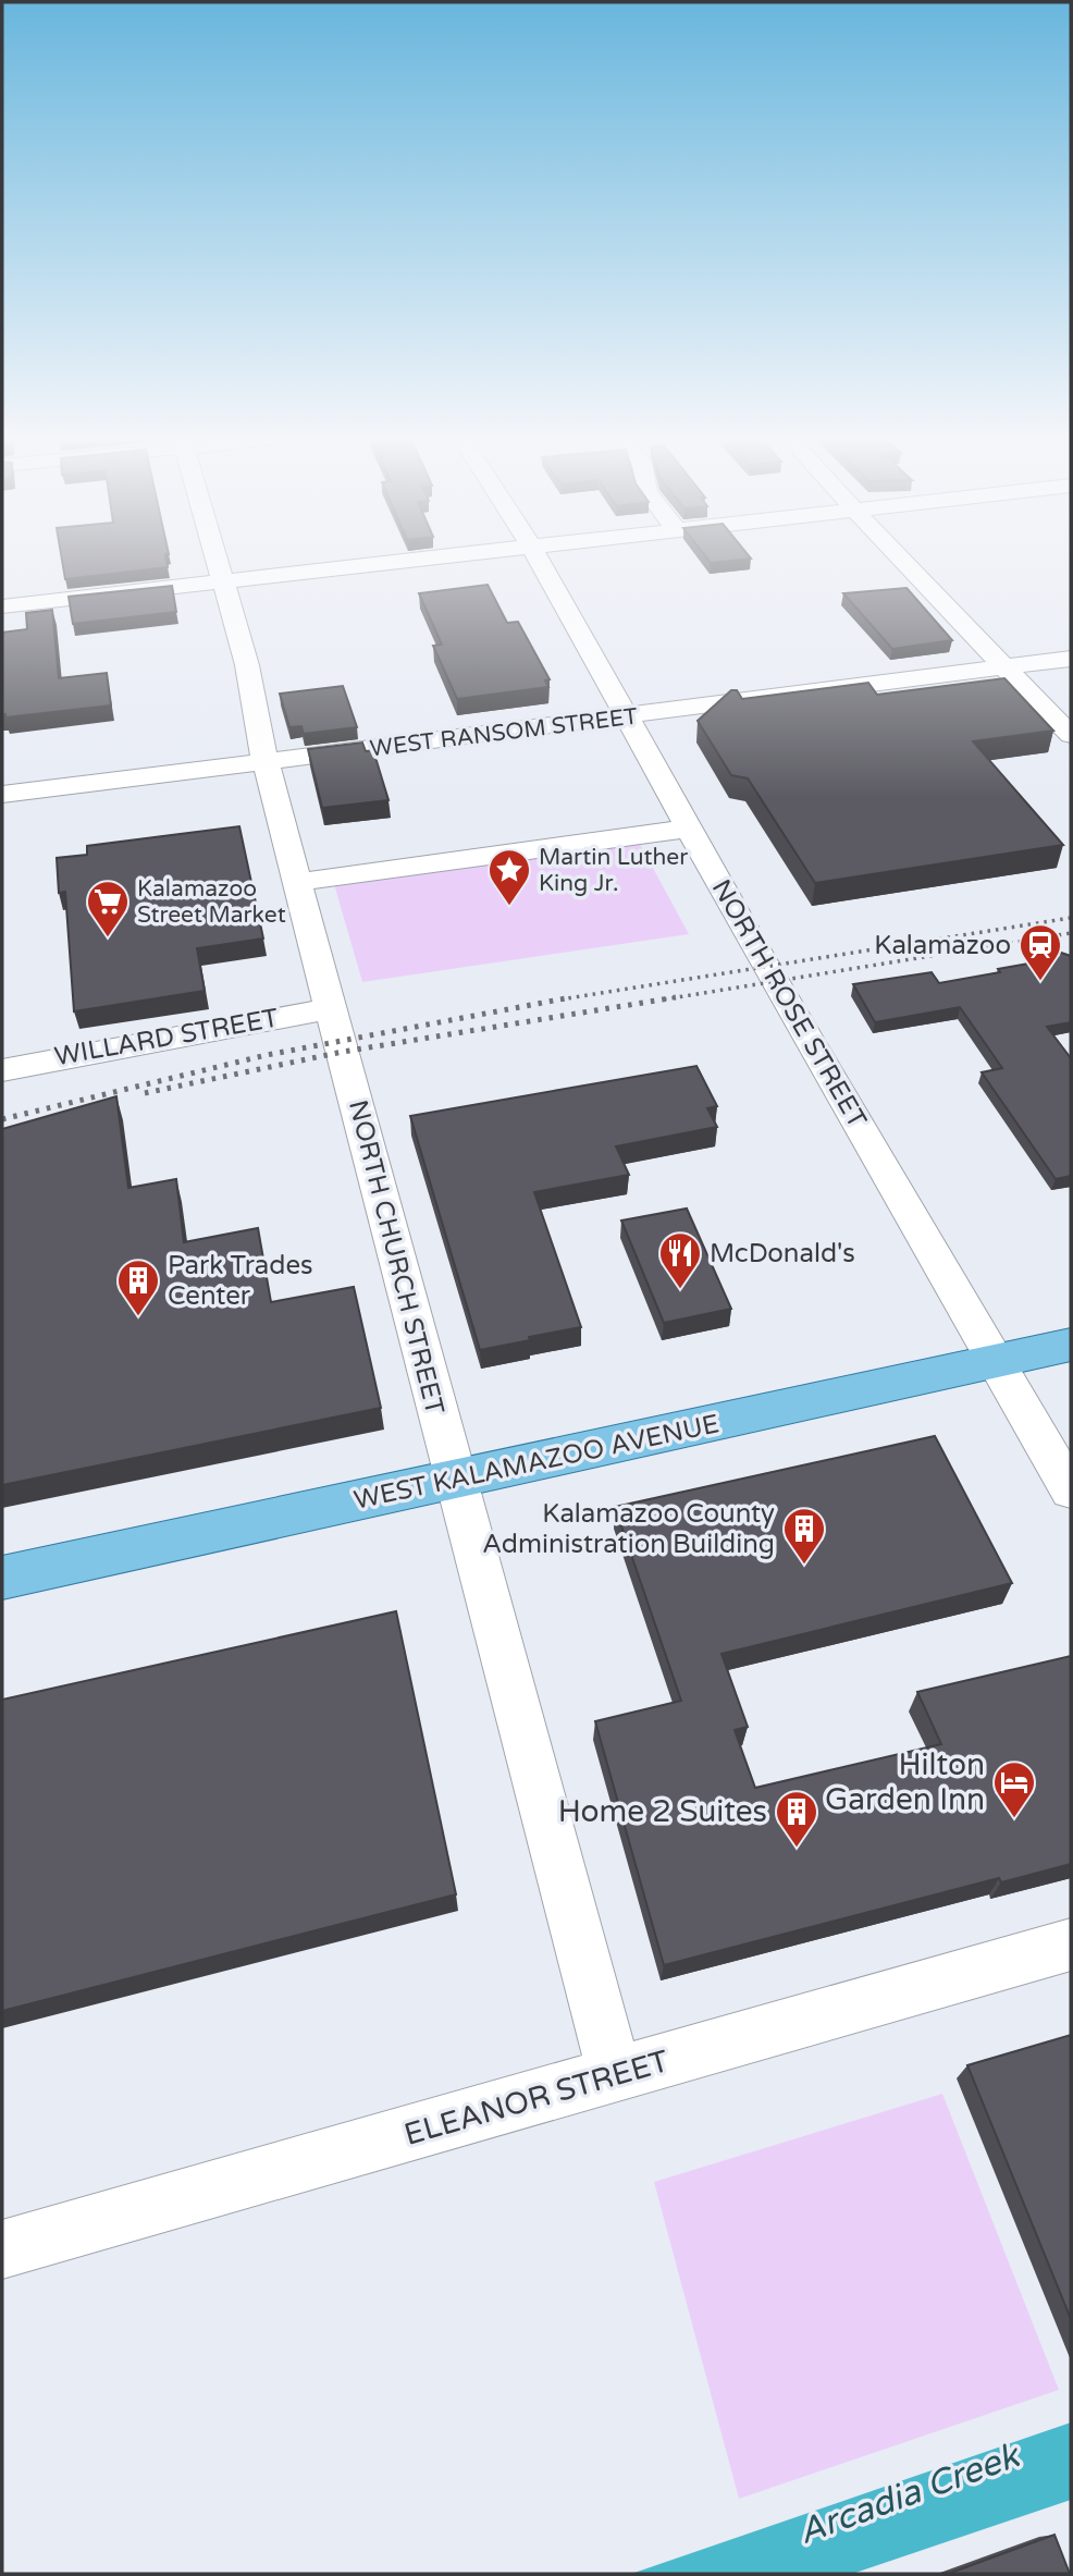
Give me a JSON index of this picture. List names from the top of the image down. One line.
{"streets":{"main road":["WEST KALAMAZOO AVENUE"],"street":["WEST RANSOM STREET","NORTH ROSE STREET","WILLARD STREET","NORTH CHURCH STREET","ELEANOR STREET"]},"crossings":[["WEST RANSOM STREET","NORTH ROSE STREET"],["WEST RANSOM STREET","NORTH CHURCH STREET"],["NORTH ROSE STREET","WEST KALAMAZOO AVENUE"],["WILLARD STREET","NORTH CHURCH STREET"],["NORTH CHURCH STREET","WEST KALAMAZOO AVENUE"],["NORTH CHURCH STREET","ELEANOR STREET"]],"water":["Arcadia Creek"],"places":{"place":["Martin Luther King Jr."],"supermarket":["Kalamazoo Street Market"],"station":["Kalamazoo"],"restaurant":["McDonald's"],"building":["Park Trades Center","Kalamazoo County Administration Building","Home 2 Suites"],"hotel":["Hilton Garden Inn"]}}
